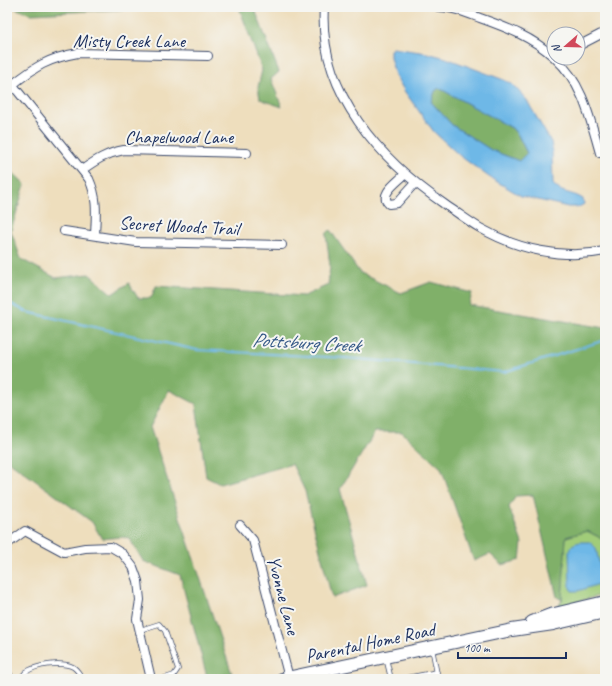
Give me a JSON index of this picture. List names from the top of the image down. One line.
{"streets":{"main road":["Parental Home Road"],"street":["Misty Creek Lane","Chapelwood Lane","Secret Woods Trail","Yvonne Lane"]},"crossings":[["Chapelwood Lane","Secret Woods Trail"],["Yvonne Lane","Parental Home Road"]],"water":["Pottsburg Creek"],"scale_bar":"100 m","north":"left"}
